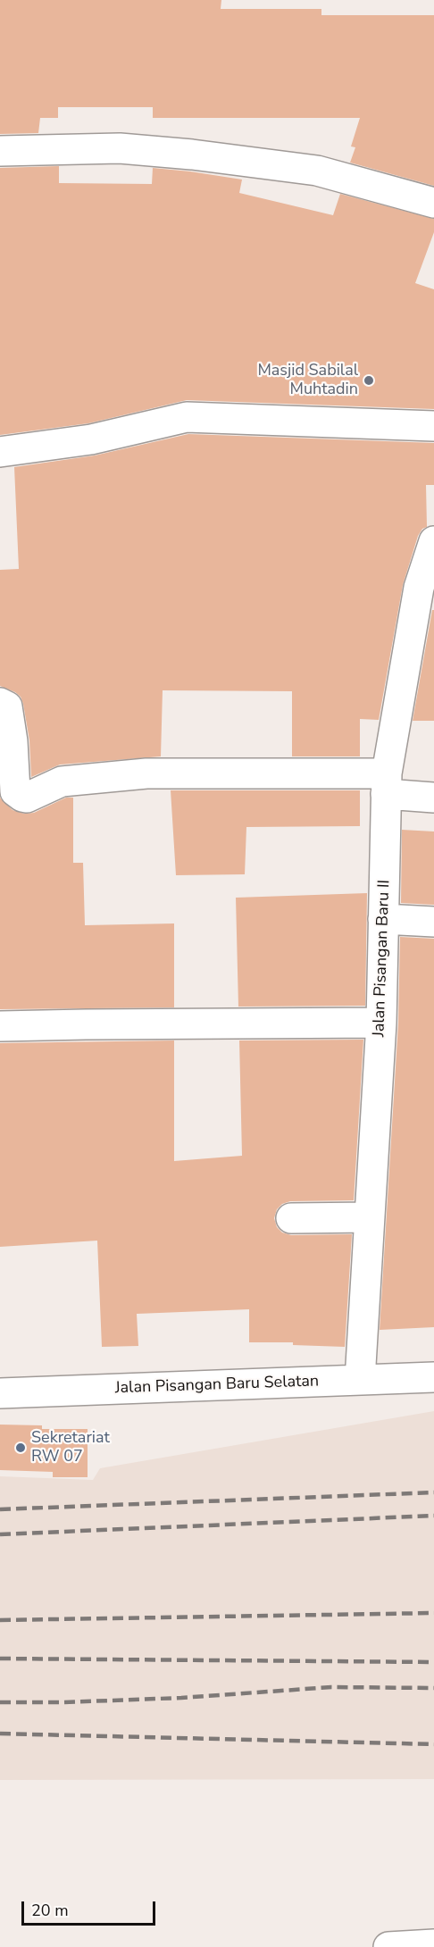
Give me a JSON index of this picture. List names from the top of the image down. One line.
{"streets":{"street":["Jalan Pisangan Baru II","Jalan Pisangan Baru Selatan"]},"crossings":[["Jalan Pisangan Baru II","Jalan Pisangan Baru Selatan"]],"places":["Masjid Sabilal Muhtadin","Sekretariat RW 07"],"scale_bar":"20 m"}
